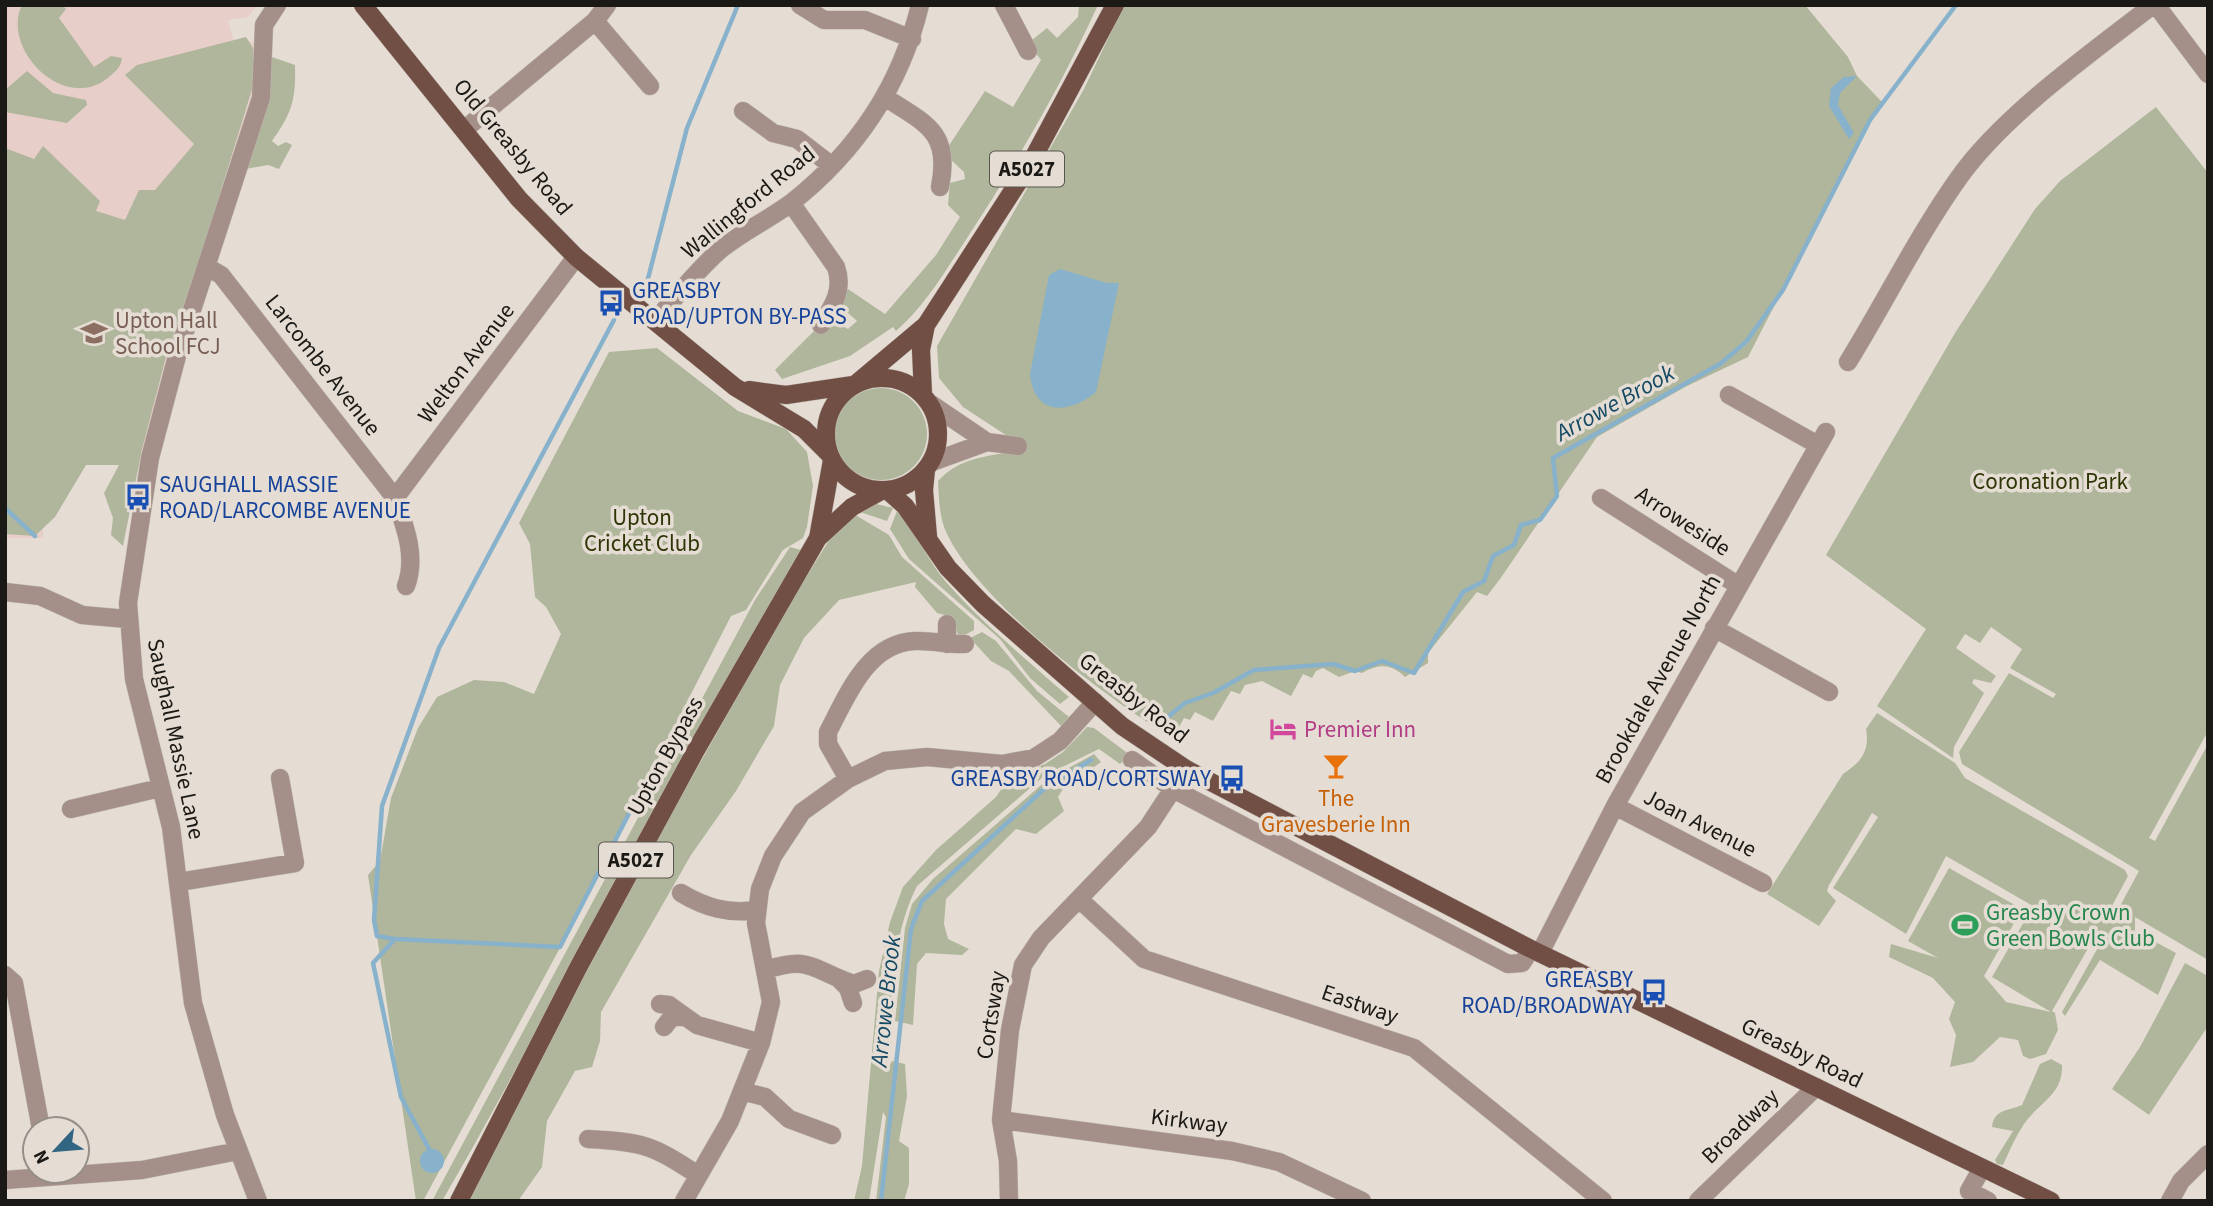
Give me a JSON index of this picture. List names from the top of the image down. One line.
{"streets":{"main road":["Old Greasby Road","A5027","Greasby Road","Upton Bypass"],"street":["Wallingford Road","Welton Avenue","Larcombe Avenue","Arroweside","Brookdale Avenue North","Saughall Massie Lane","Joan Avenue","Eastway","Cortsway","Kirkway","Broadway"]},"crossings":[["Old Greasby Road","A5027"],["Old Greasby Road","Wallingford Road"],["Old Greasby Road","Welton Avenue"],["Old Greasby Road","Greasby Road"],["Old Greasby Road","Upton Bypass"],["A5027","Greasby Road"],["A5027","Upton Bypass"],["Welton Avenue","Larcombe Avenue"],["Larcombe Avenue","Saughall Massie Lane"],["Arroweside","Brookdale Avenue North"],["Brookdale Avenue North","Greasby Road"],["Brookdale Avenue North","Joan Avenue"],["Greasby Road","Upton Bypass"],["Greasby Road","Cortsway"],["Greasby Road","Broadway"],["Eastway","Cortsway"],["Cortsway","Kirkway"]],"water":["Arrowe Brook"],"parks":["Coronation Park","Upton Cricket Club"],"places":{"bus stop":["GREASBY ROAD/UPTON BY-PASS","SAUGHALL MASSIE ROAD/LARCOMBE AVENUE","GREASBY ROAD/CORTSWAY","GREASBY ROAD/BROADWAY"],"school or university":["Upton Hall School FCJ"],"hotel":["Premier Inn"],"bar":["The Gravesberie Inn"],"sports":["Greasby Crown Green Bowls Club"]},"north":"bottom left"}
